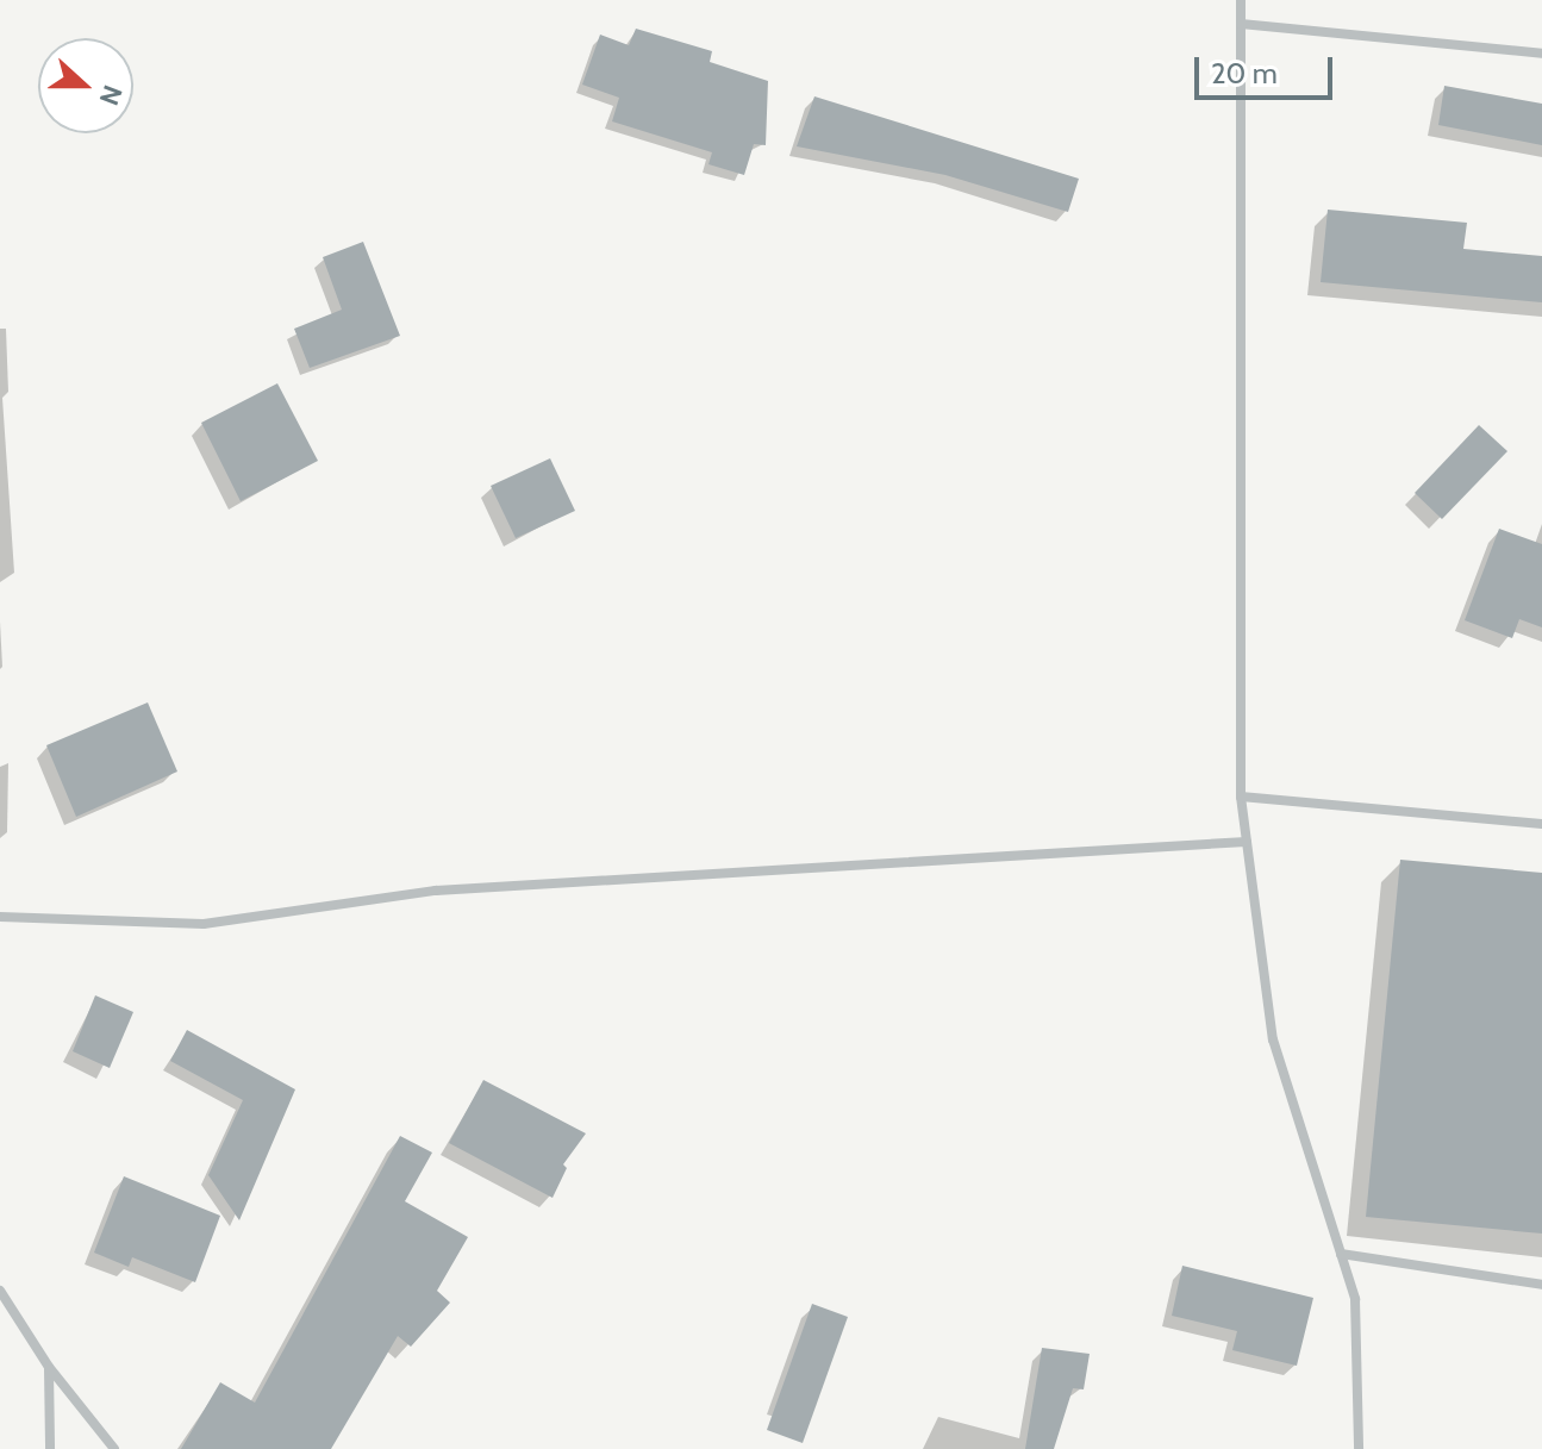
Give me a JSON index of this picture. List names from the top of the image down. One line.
{"scale_bar":"20 m","north":"right"}
